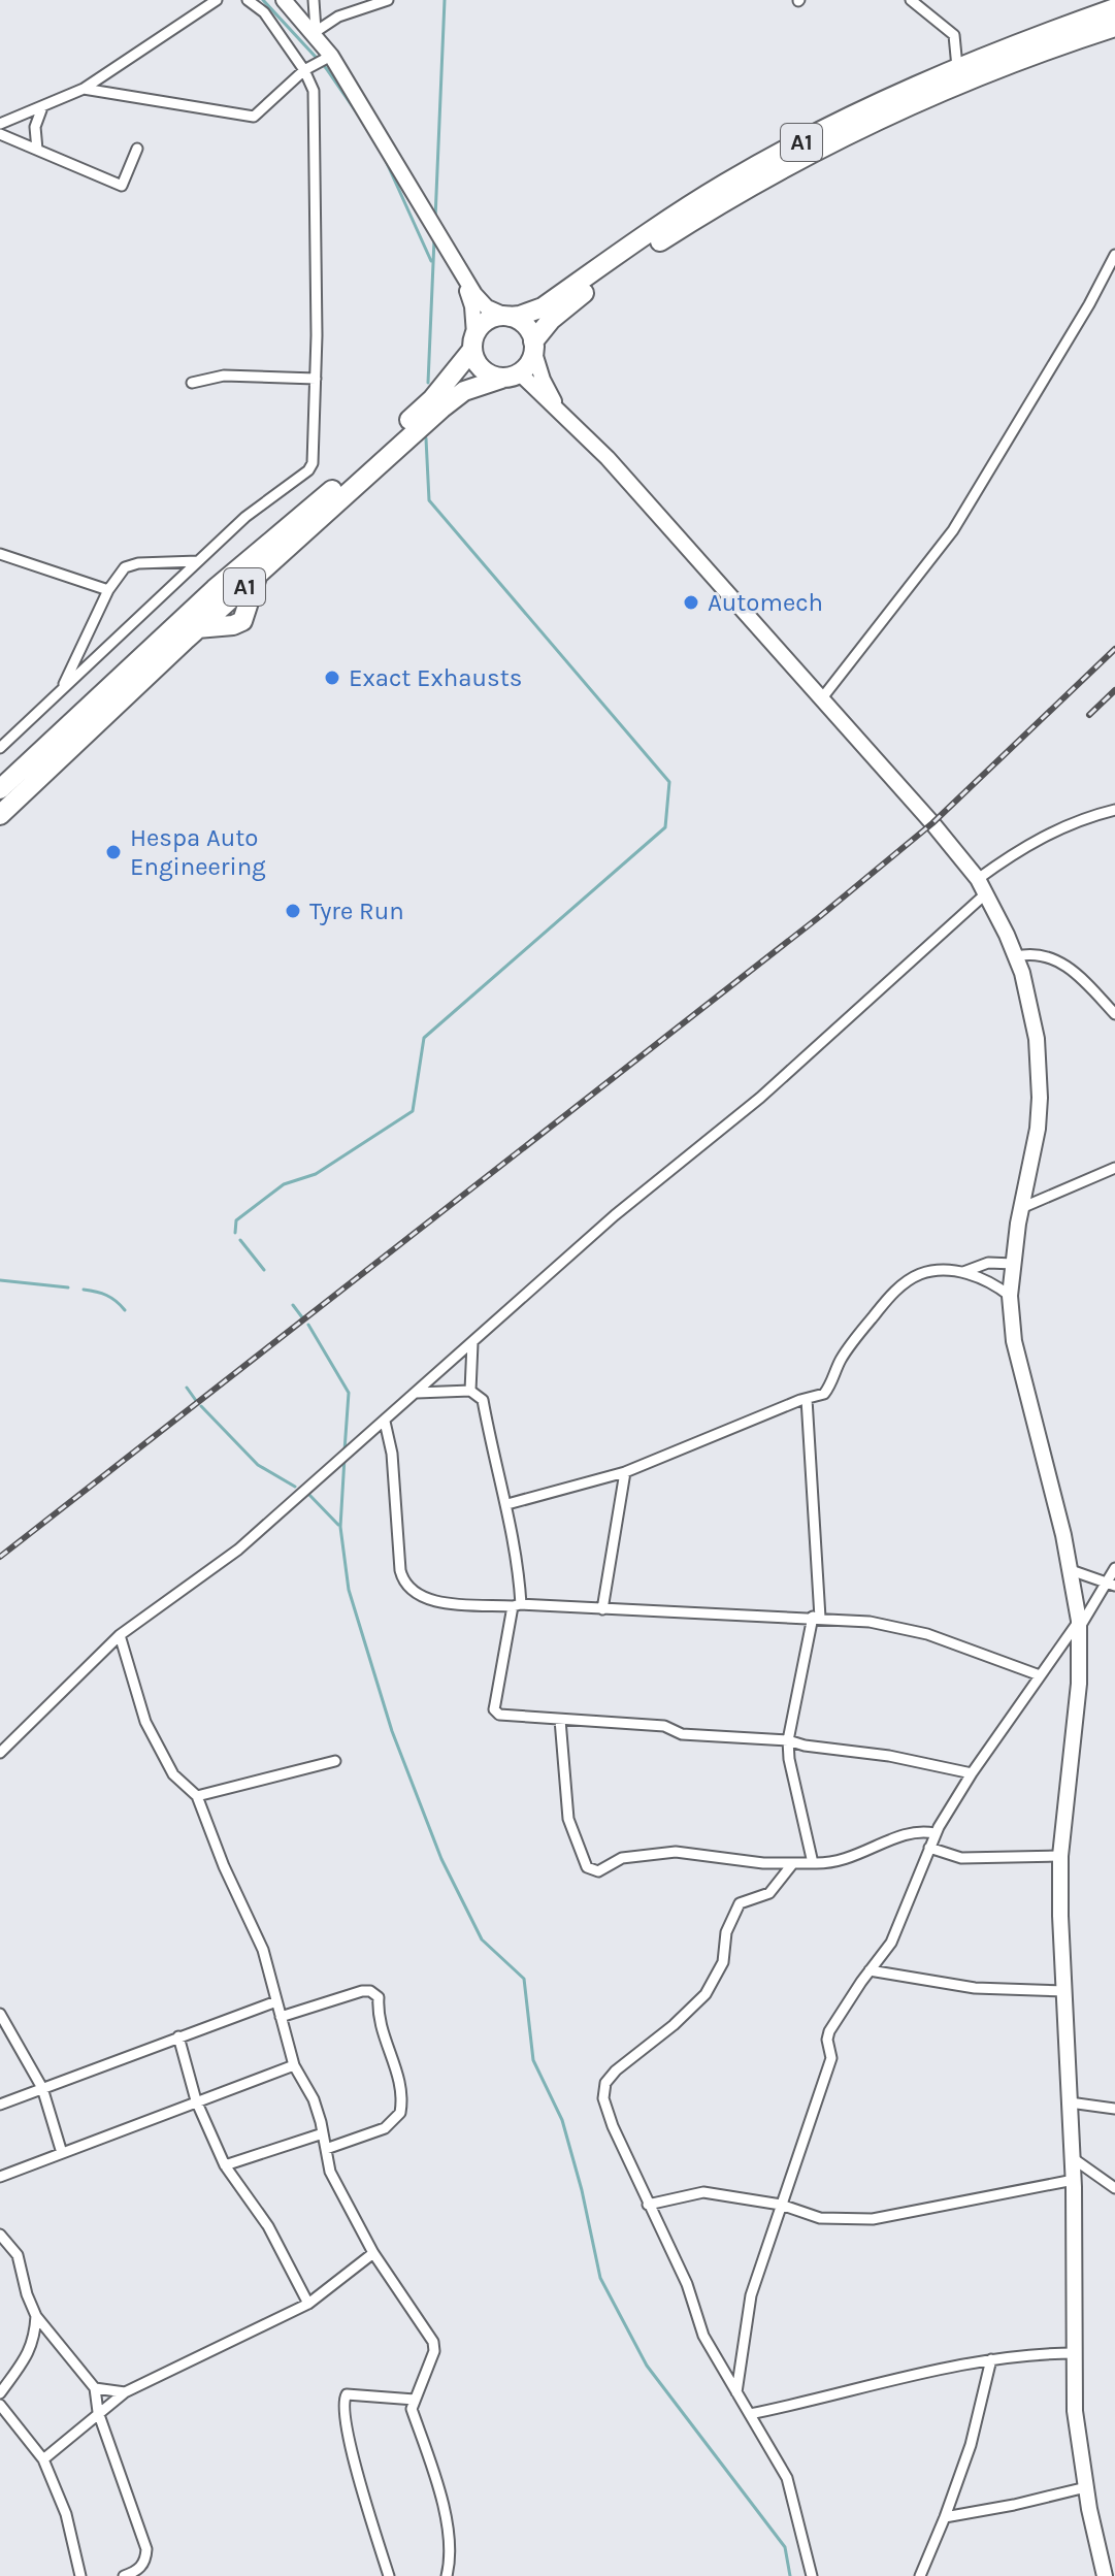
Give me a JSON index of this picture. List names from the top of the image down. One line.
{"streets":{"highway":["A1"]},"places":["Automech","Exact Exhausts","Hespa Auto Engineering","Tyre Run"]}
